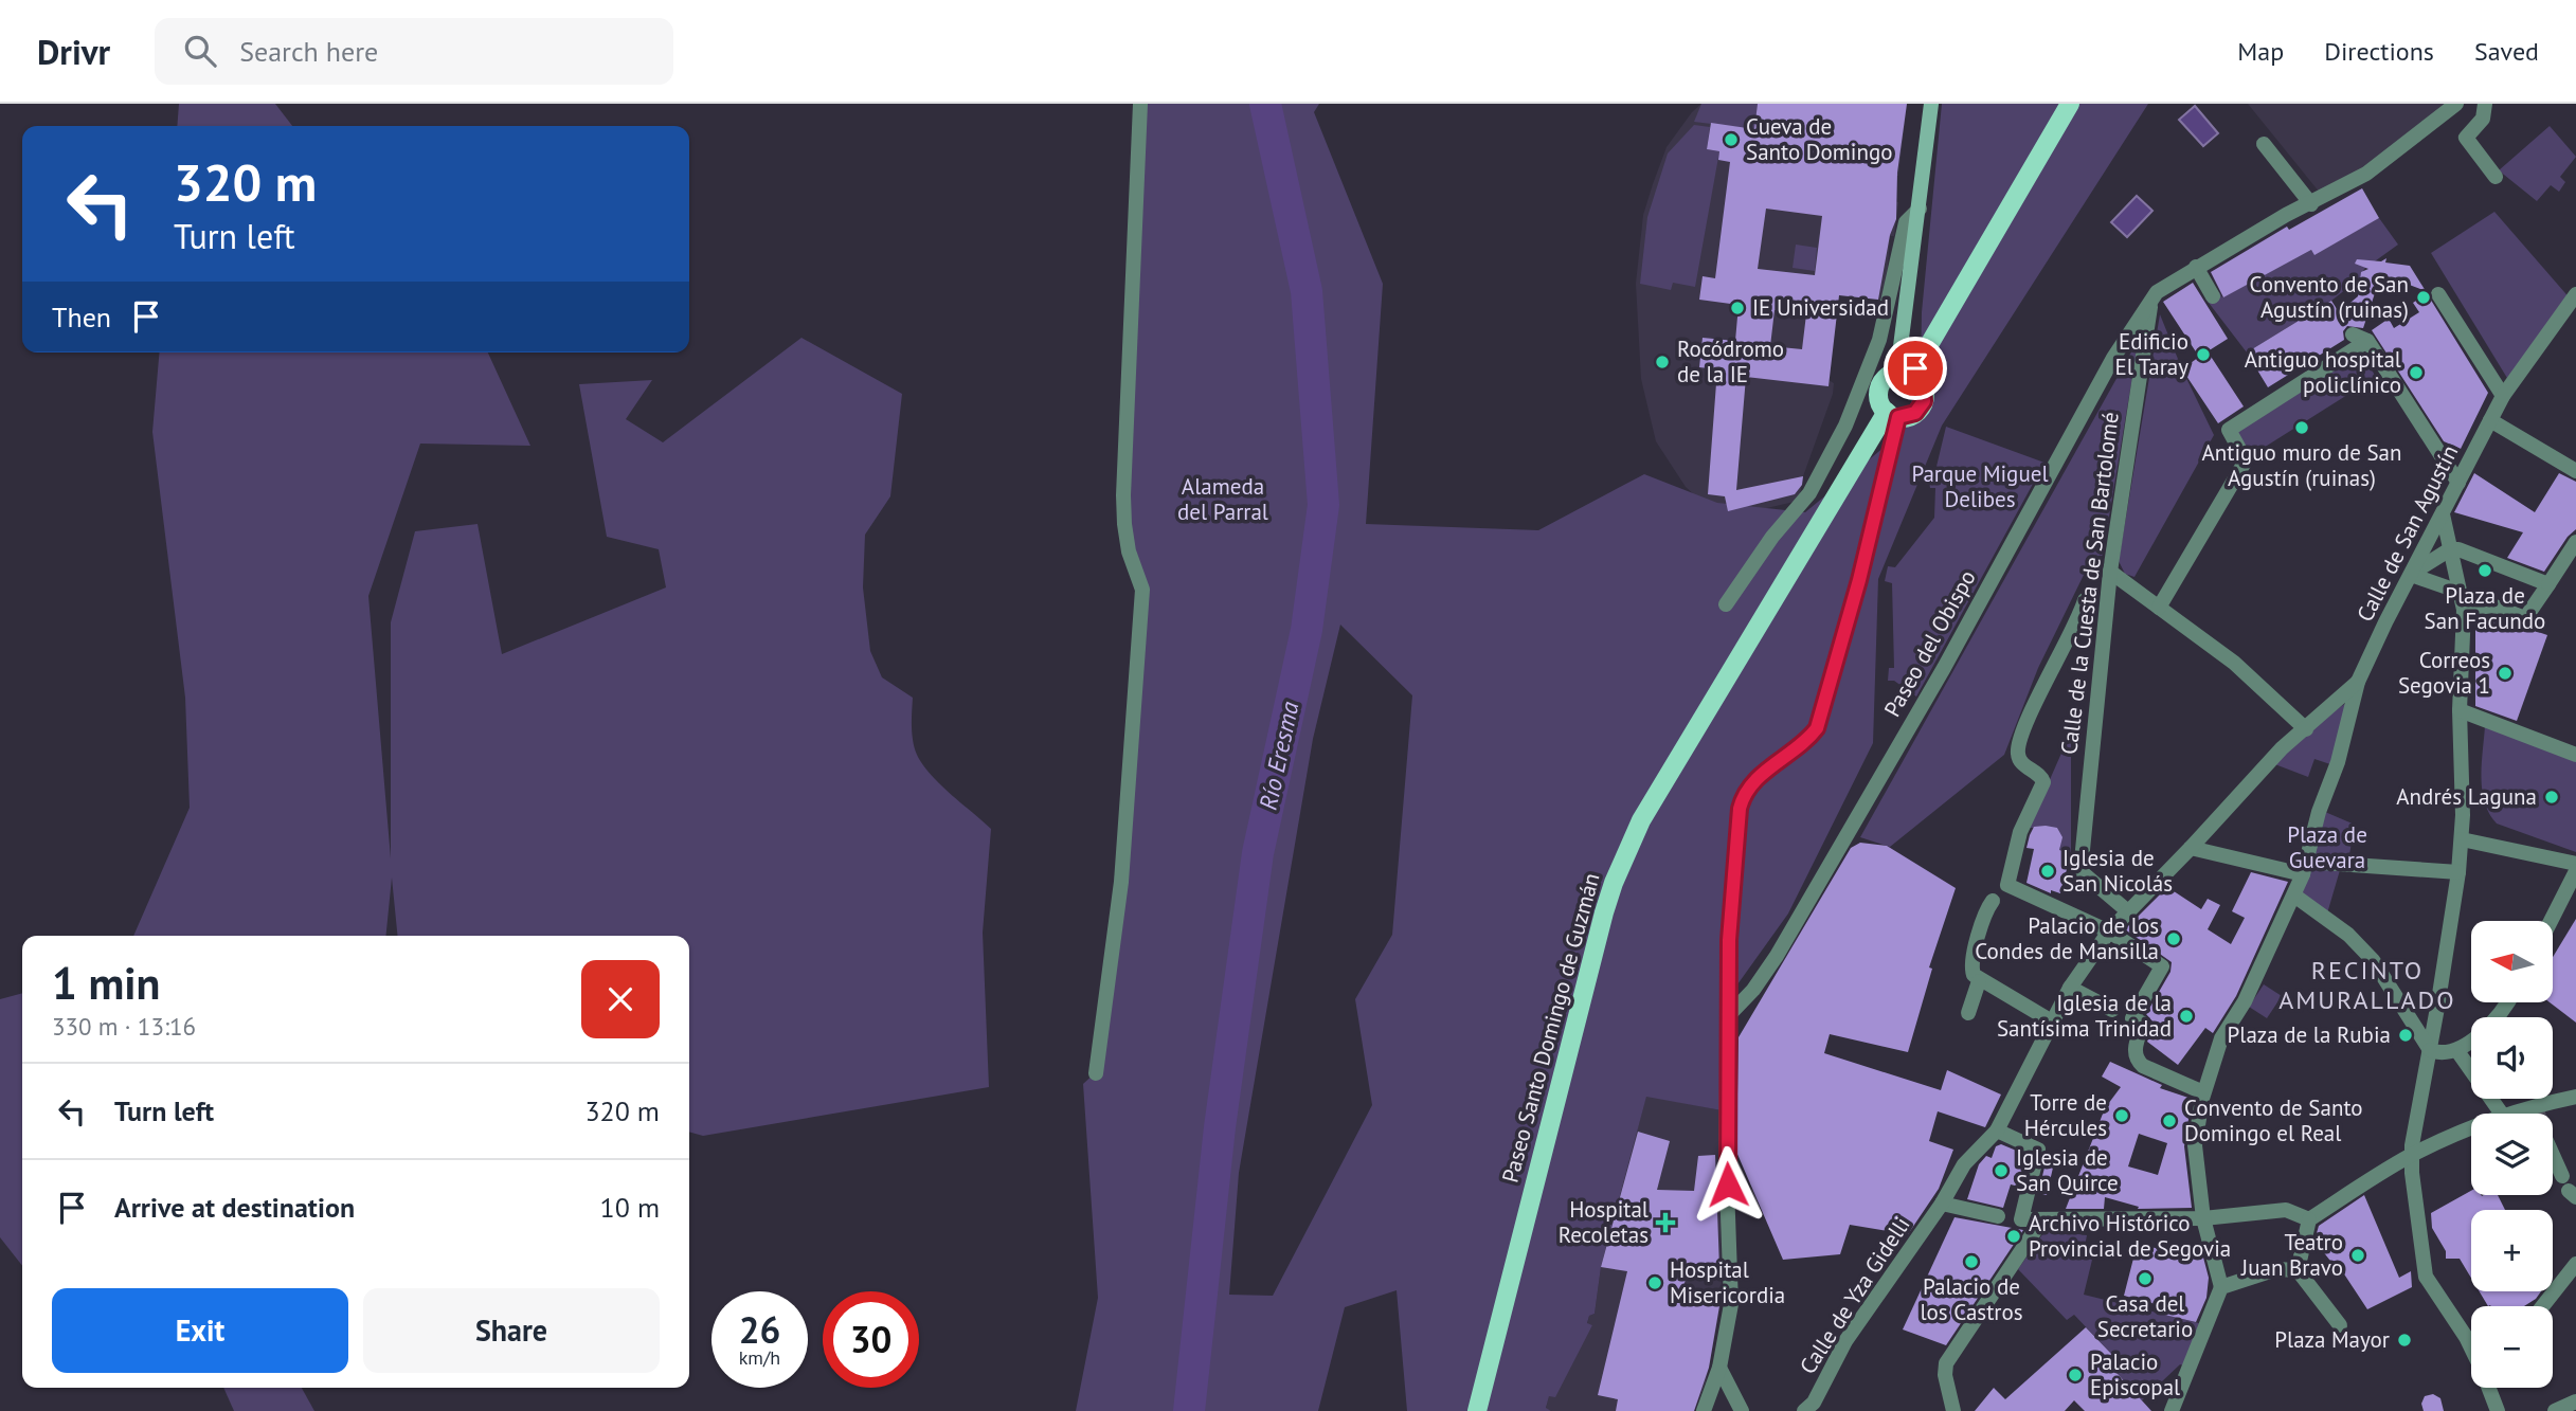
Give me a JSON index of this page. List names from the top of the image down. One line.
{"streets":{"main road":["Paseo Santo Domingo de Guzmán"],"street":["Calle de San Agustín","Calle de la Cuesta de San Bartolomé","Paseo del Obispo","Calle de Yza Gidelli"]},"crossings":[["Calle de San Agustín","Calle de Yza Gidelli"],["Calle de la Cuesta de San Bartolomé","Paseo del Obispo"],["Calle de la Cuesta de San Bartolomé","Calle de Yza Gidelli"]],"districts":["RECINTO AMURALLADO"],"water":["Río Eresma"],"parks":["Parque Miguel Delibes","Alameda del Parral","Plaza de Guevara"],"places":{"other":["Cueva de Santo Domingo","Convento de San Agustín (ruinas)","IE Universidad","Edificio El Taray","Rocódromo de la IE","Antiguo hospital policlínico","Antiguo muro de San Agustín (ruinas)","Plaza de San Facundo","Correos Segovia 1","Andrés Laguna","Iglesia de San Nicolás","Palacio de los Condes de Mansilla","Iglesia de la Santísima Trinidad","Plaza de la Rubia","Torre de Hércules","Convento de Santo Domingo el Real","Iglesia de San Quirce","Archivo Histórico Provincial de Segovia","Teatro Juan Bravo","Palacio de los Castros","Casa del Secretario","Hospital Misericordia","Plaza Mayor","Palacio Episcopal"],"health":["Hospital Recoletas"]},"north":"left","page":{"header":"Drivr","search":"Search here","nav":["Map","Directions","Saved"],"turn":["320 m","Turn left"],"then":"Then","map_buttons":["+","−"],"heading":["1 min","330 m · 13:16"],"list":[{"name":"Turn left","value":"320 m"},{"name":"Arrive at destination","value":"10 m"}],"buttons":["Exit","Share"],"speed":"26 km/h","limit":"30"}}
